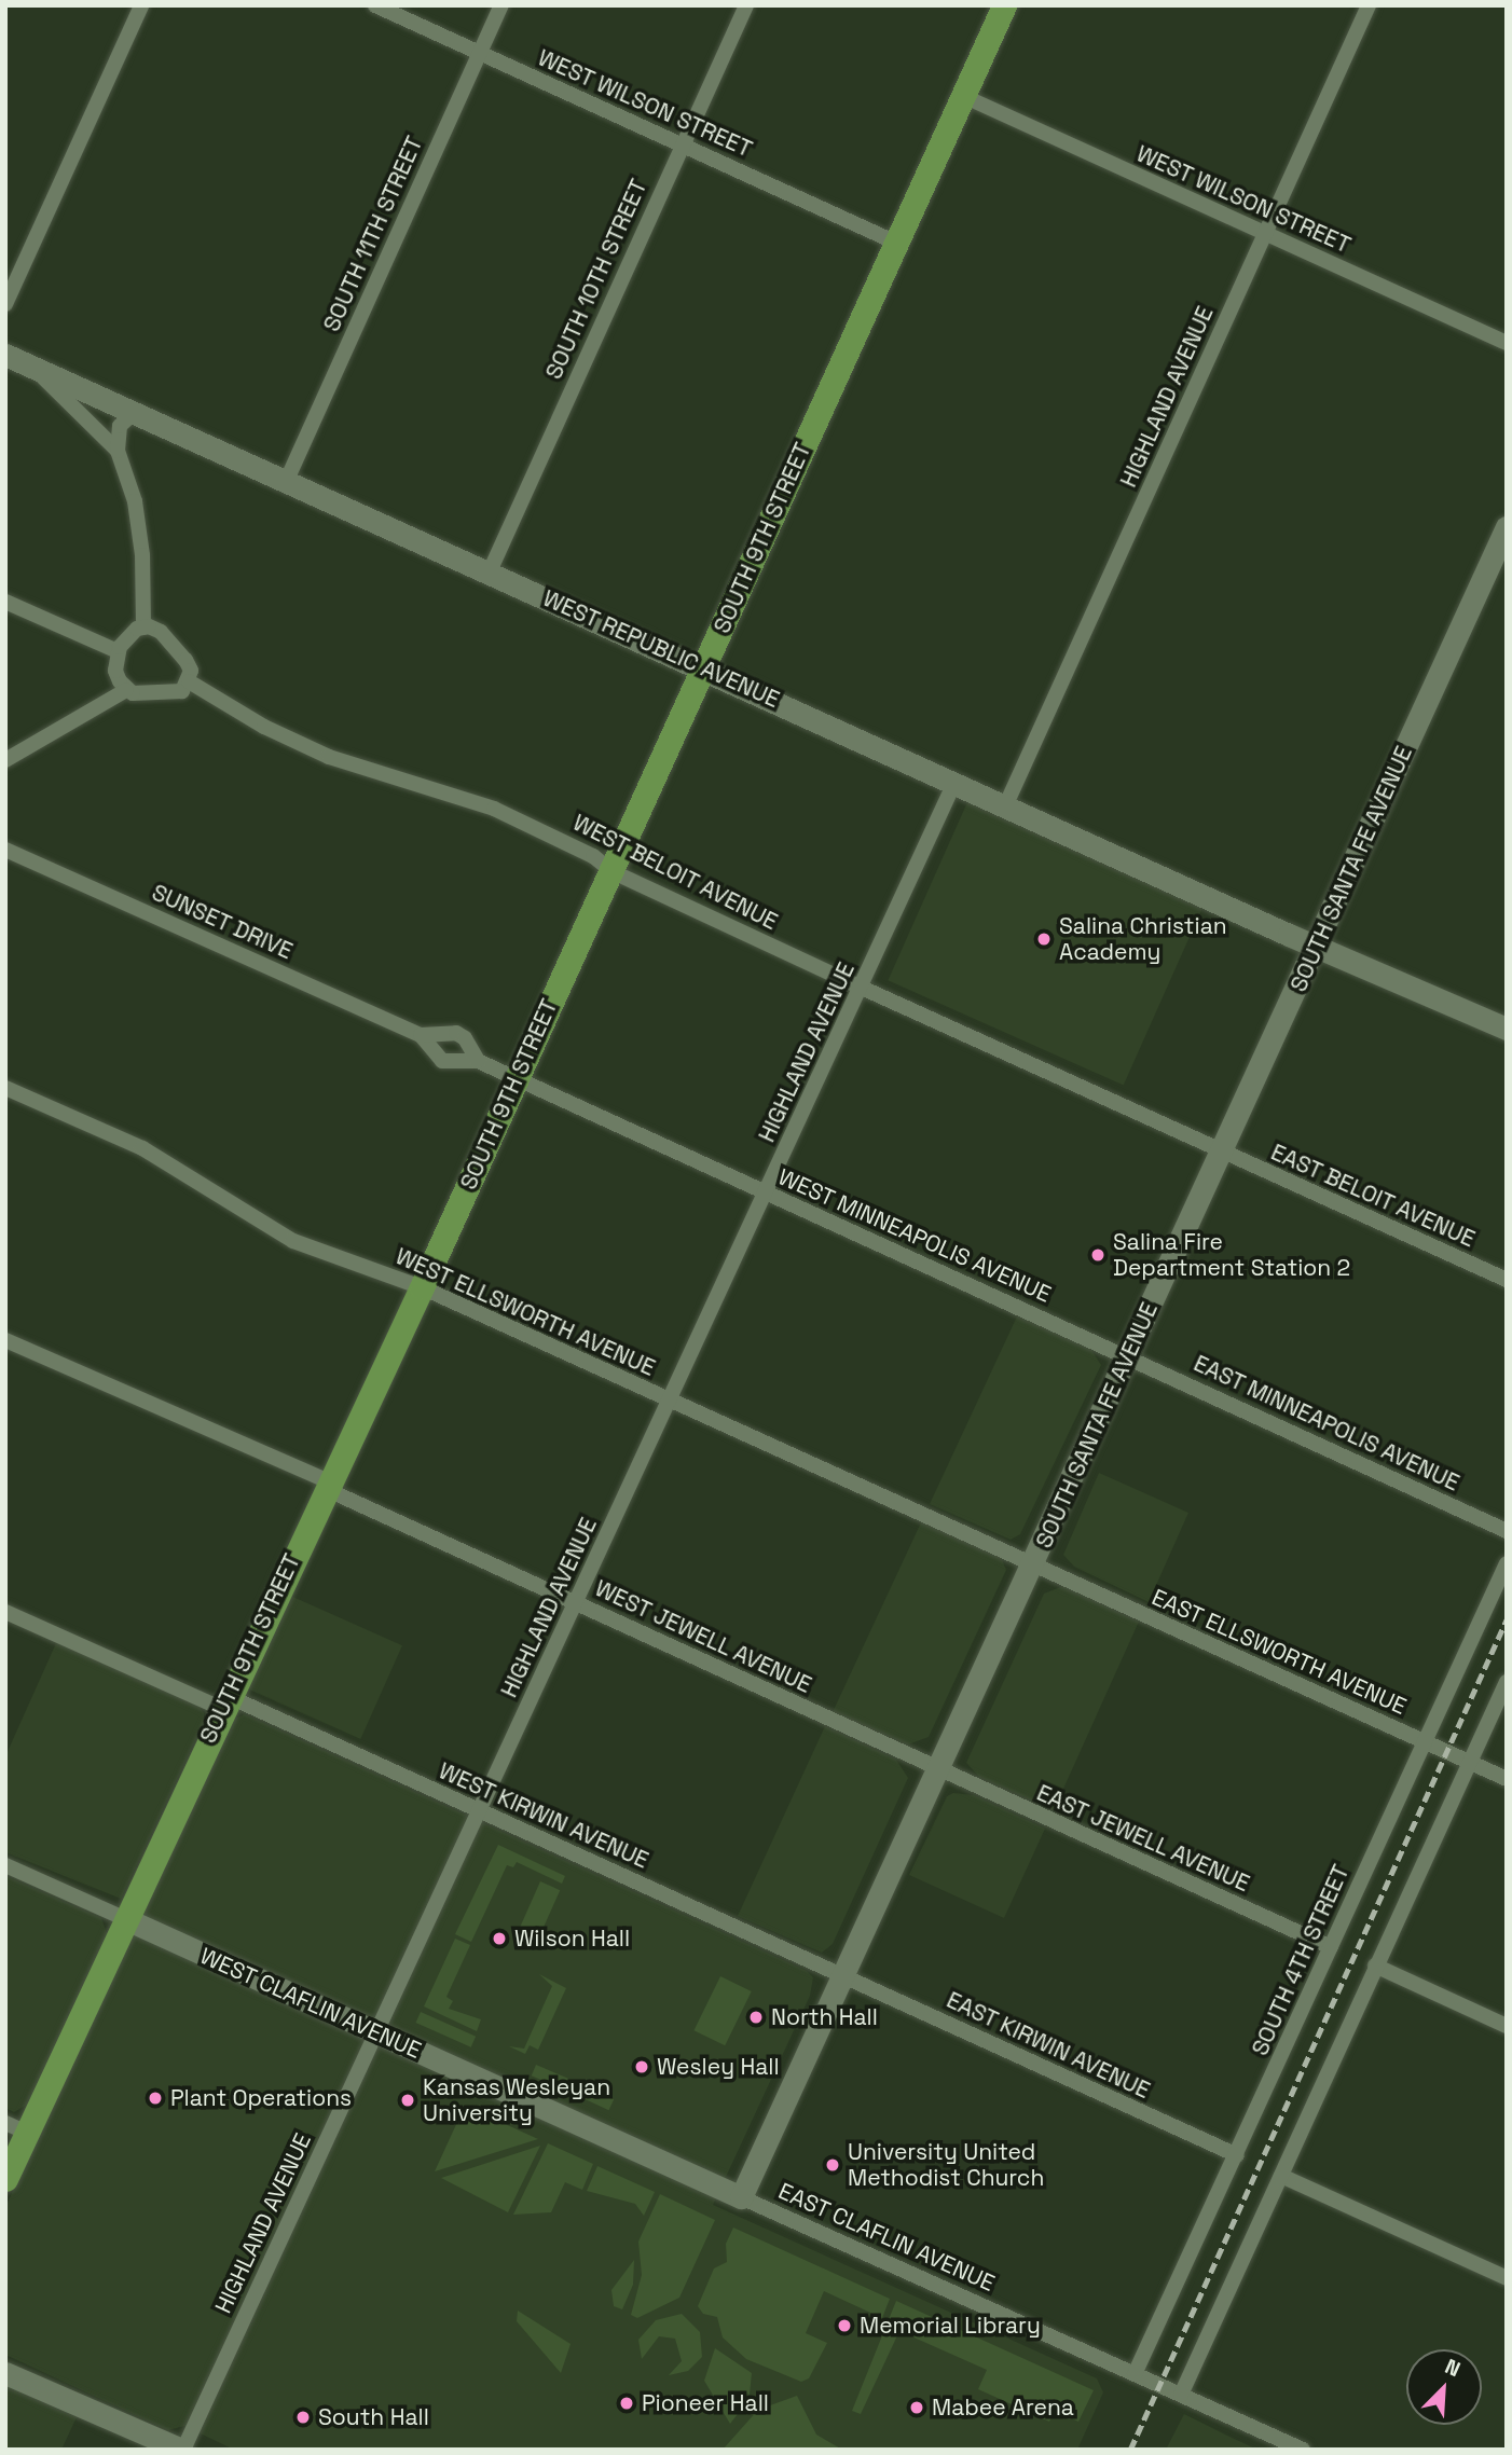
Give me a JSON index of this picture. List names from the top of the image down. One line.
{"streets":{"main road":["SOUTH 9TH STREET","WEST REPUBLIC AVENUE","SOUTH SANTA FE AVENUE","WEST CLAFLIN AVENUE"],"street":["WEST WILSON STREET","SOUTH 11TH STREET","SOUTH 10TH STREET","HIGHLAND AVENUE","WEST BELOIT AVENUE","SUNSET DRIVE","EAST BELOIT AVENUE","WEST MINNEAPOLIS AVENUE","WEST ELLSWORTH AVENUE","EAST MINNEAPOLIS AVENUE","WEST JEWELL AVENUE","EAST ELLSWORTH AVENUE","WEST KIRWIN AVENUE","EAST JEWELL AVENUE","SOUTH 4TH STREET","EAST KIRWIN AVENUE","EAST CLAFLIN AVENUE"]},"crossings":[["WEST WILSON STREET","SOUTH 11TH STREET"],["WEST WILSON STREET","SOUTH 10TH STREET"],["WEST WILSON STREET","HIGHLAND AVENUE"],["WEST WILSON STREET","SOUTH 9TH STREET"],["SOUTH 11TH STREET","WEST REPUBLIC AVENUE"],["SOUTH 10TH STREET","WEST REPUBLIC AVENUE"],["HIGHLAND AVENUE","WEST REPUBLIC AVENUE"],["HIGHLAND AVENUE","WEST BELOIT AVENUE"],["HIGHLAND AVENUE","WEST MINNEAPOLIS AVENUE"],["HIGHLAND AVENUE","WEST ELLSWORTH AVENUE"],["HIGHLAND AVENUE","WEST JEWELL AVENUE"],["HIGHLAND AVENUE","WEST KIRWIN AVENUE"],["HIGHLAND AVENUE","WEST CLAFLIN AVENUE"],["SOUTH 9TH STREET","WEST REPUBLIC AVENUE"],["SOUTH 9TH STREET","WEST BELOIT AVENUE"],["SOUTH 9TH STREET","SUNSET DRIVE"],["SOUTH 9TH STREET","WEST MINNEAPOLIS AVENUE"],["SOUTH 9TH STREET","WEST ELLSWORTH AVENUE"],["SOUTH 9TH STREET","WEST JEWELL AVENUE"],["SOUTH 9TH STREET","WEST KIRWIN AVENUE"],["SOUTH 9TH STREET","WEST CLAFLIN AVENUE"],["WEST REPUBLIC AVENUE","SOUTH SANTA FE AVENUE"],["SOUTH SANTA FE AVENUE","WEST BELOIT AVENUE"],["SOUTH SANTA FE AVENUE","EAST BELOIT AVENUE"],["SOUTH SANTA FE AVENUE","WEST MINNEAPOLIS AVENUE"],["SOUTH SANTA FE AVENUE","WEST ELLSWORTH AVENUE"],["SOUTH SANTA FE AVENUE","EAST MINNEAPOLIS AVENUE"],["SOUTH SANTA FE AVENUE","WEST JEWELL AVENUE"],["SOUTH SANTA FE AVENUE","EAST ELLSWORTH AVENUE"],["SOUTH SANTA FE AVENUE","WEST KIRWIN AVENUE"],["SOUTH SANTA FE AVENUE","EAST JEWELL AVENUE"],["SOUTH SANTA FE AVENUE","WEST CLAFLIN AVENUE"],["SOUTH SANTA FE AVENUE","EAST KIRWIN AVENUE"],["SOUTH SANTA FE AVENUE","EAST CLAFLIN AVENUE"],["WEST BELOIT AVENUE","EAST BELOIT AVENUE"],["SUNSET DRIVE","WEST MINNEAPOLIS AVENUE"],["WEST MINNEAPOLIS AVENUE","EAST MINNEAPOLIS AVENUE"],["WEST ELLSWORTH AVENUE","EAST ELLSWORTH AVENUE"],["WEST JEWELL AVENUE","EAST JEWELL AVENUE"],["EAST ELLSWORTH AVENUE","SOUTH 4TH STREET"],["WEST KIRWIN AVENUE","EAST KIRWIN AVENUE"],["EAST JEWELL AVENUE","SOUTH 4TH STREET"],["SOUTH 4TH STREET","EAST KIRWIN AVENUE"],["SOUTH 4TH STREET","EAST CLAFLIN AVENUE"],["WEST CLAFLIN AVENUE","EAST CLAFLIN AVENUE"]],"places":["Salina Christian Academy","Salina Fire Department Station 2","Wilson Hall","North Hall","Wesley Hall","Plant Operations","Kansas Wesleyan University","University United Methodist Church","Memorial Library","Pioneer Hall","Mabee Arena","South Hall"],"north":"top right"}
